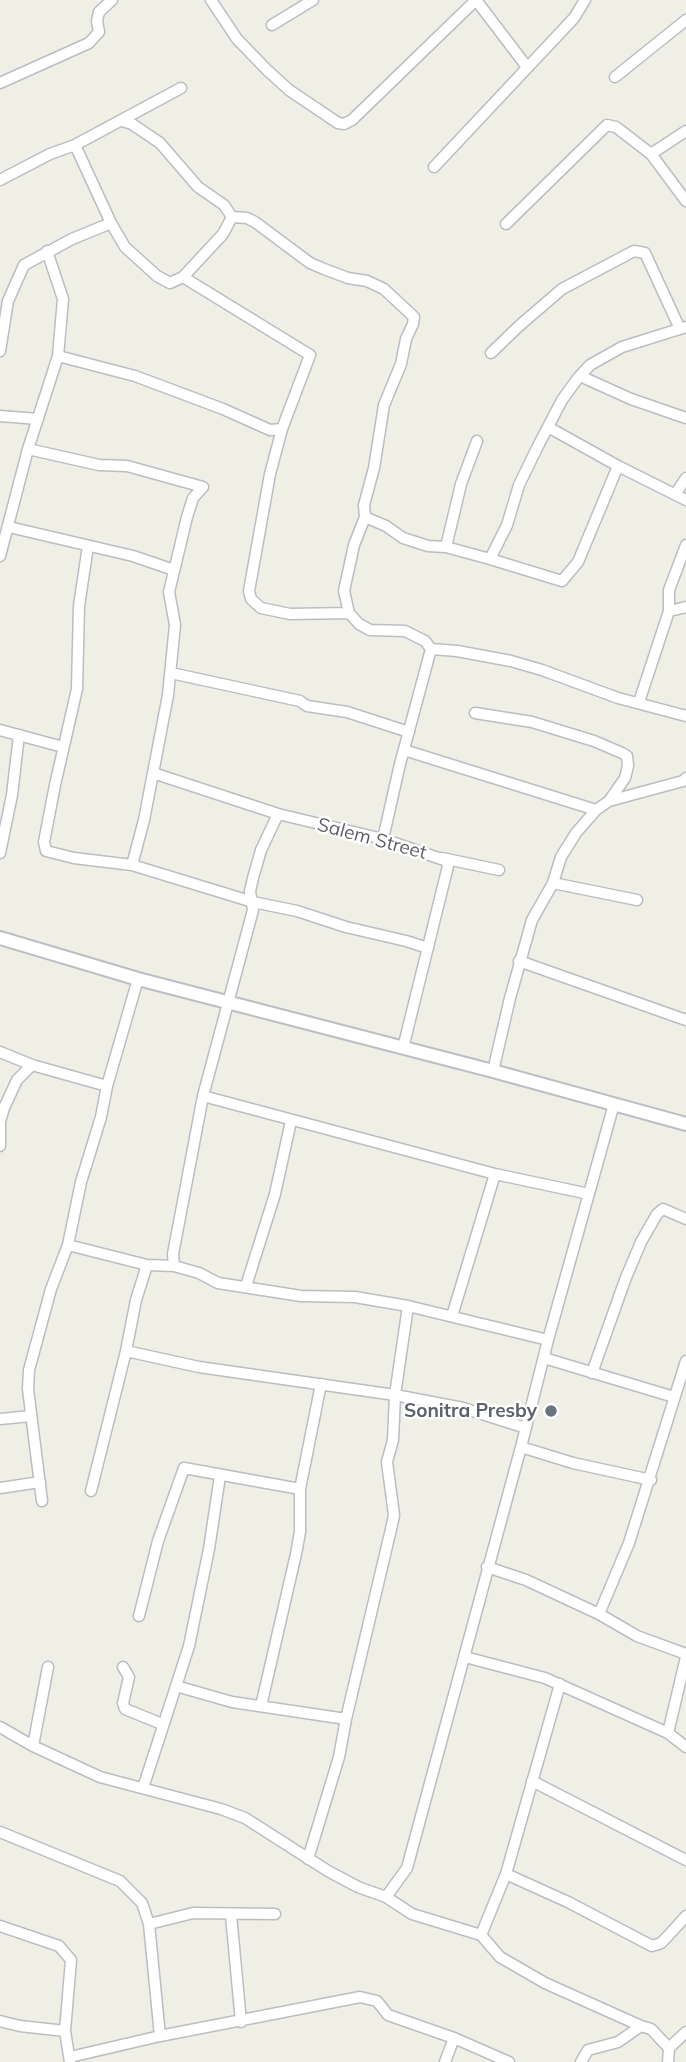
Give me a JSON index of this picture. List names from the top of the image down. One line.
{"streets":{"street":["Salem Street"]},"places":["Sonitra Presby"]}
